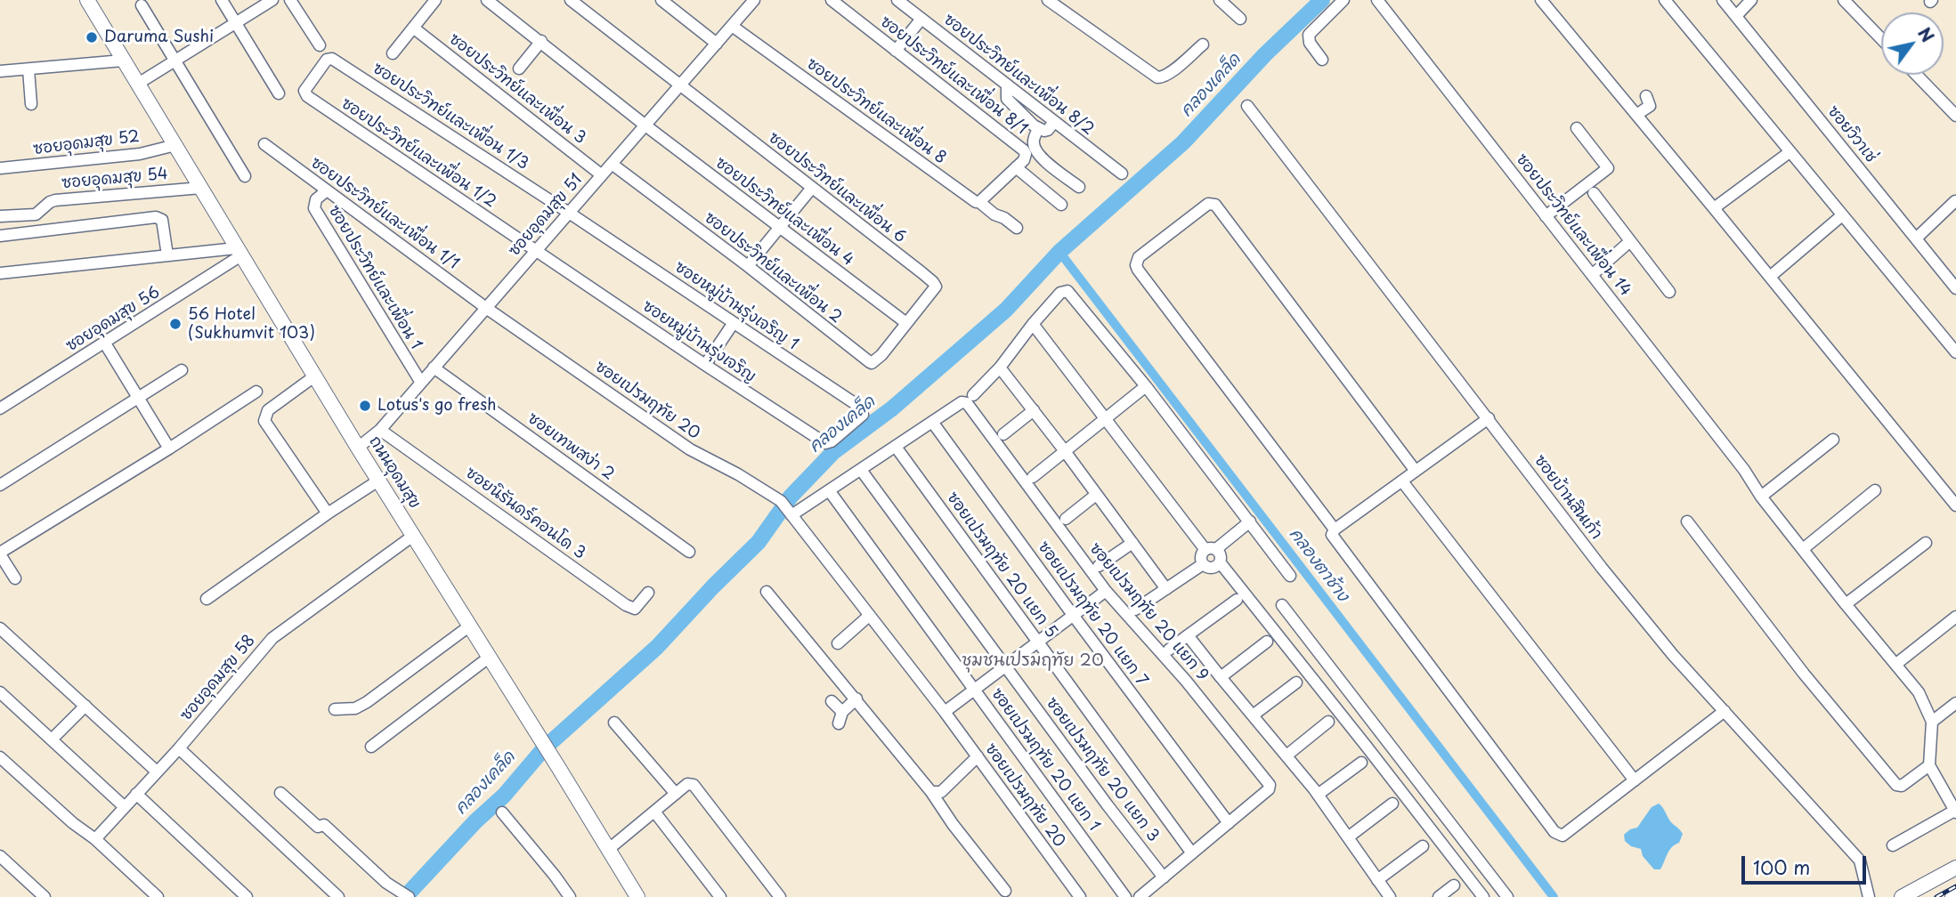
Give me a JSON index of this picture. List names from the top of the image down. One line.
{"streets":{"main road":["ถนนอุดมสุข"],"street":["ซอยประวิทย์และเพื่อน 8/2","ซอยประวิทย์และเพื่อน 8/1","ซอยประวิทย์และเพื่อน 3","ซอยประวิทย์และเพื่อน 8","ซอยประวิทย์และเพื่อน 1/3","ซอยวิวาเช่","ซอยอุดมสุข 52","ซอยประวิทย์และเพื่อน 1/2","ซอยอุดมสุข 54","ซอยประวิทย์และเพื่อน 6","ซอยประวิทย์และเพื่อน 4","ซอยประวิทย์และเพื่อน 1/1","ซอยอุดมสุข 51","ซอยประวิทย์และเพื่อน 14","ซอยประวิทย์และเพื่อน 2","ซอยประวิทย์และเพื่อน 1","ซอยหมู่บ้านรุ่งเจริญ 1","ซอยอุดมสุข 56","ซอยหมู่บ้านรุ่งเจริญ","ซอยเปรมฤทัย 20","ซอยเทพสง่า 2","ซอยบ้านสินเก้า","ซอยนิรันดร์คอนโด 3","ซอยเปรมฤทัย 20 แยก 5","ซอยเปรมฤทัย 20 แยก 9","ซอยเปรมฤทัย 20 แยก 7","ซอยอุดมสุข 58","ซอยเปรมฤทัย 20 แยก 1","ซอยเปรมฤทัย 20 แยก 3"]},"crossings":[["ซอยประวิทย์และเพื่อน 3","ซอยอุดมสุข 51"],["ซอยประวิทย์และเพื่อน 8","ซอยอุดมสุข 51"],["ซอยประวิทย์และเพื่อน 1/3","ซอยประวิทย์และเพื่อน 1/2"],["ซอยประวิทย์และเพื่อน 1/3","ซอยอุดมสุข 51"],["ซอยประวิทย์และเพื่อน 1/3","ซอยหมู่บ้านรุ่งเจริญ 1"],["ซอยอุดมสุข 52","ถนนอุดมสุข"],["ซอยประวิทย์และเพื่อน 1/2","ซอยอุดมสุข 51"],["ซอยประวิทย์และเพื่อน 1/2","ซอยหมู่บ้านรุ่งเจริญ"],["ซอยอุดมสุข 54","ถนนอุดมสุข"],["ซอยประวิทย์และเพื่อน 6","ซอยประวิทย์และเพื่อน 4"],["ซอยประวิทย์และเพื่อน 6","ซอยอุดมสุข 51"],["ซอยประวิทย์และเพื่อน 6","ซอยประวิทย์และเพื่อน 2"],["ซอยประวิทย์และเพื่อน 4","ซอยอุดมสุข 51"],["ซอยประวิทย์และเพื่อน 4","ซอยประวิทย์และเพื่อน 2"],["ซอยประวิทย์และเพื่อน 1/1","ซอยอุดมสุข 51"],["ซอยประวิทย์และเพื่อน 1/1","ซอยประวิทย์และเพื่อน 1"],["ซอยประวิทย์และเพื่อน 1/1","ซอยเปรมฤทัย 20"],["ซอยอุดมสุข 51","ซอยประวิทย์และเพื่อน 2"],["ซอยอุดมสุข 51","ซอยประวิทย์และเพื่อน 1"],["ซอยอุดมสุข 51","ซอยหมู่บ้านรุ่งเจริญ 1"],["ซอยอุดมสุข 51","ซอยหมู่บ้านรุ่งเจริญ"],["ซอยอุดมสุข 51","ซอยเปรมฤทัย 20"],["ซอยอุดมสุข 51","ซอยเทพสง่า 2"],["ซอยอุดมสุข 51","ถนนอุดมสุข"],["ซอยอุดมสุข 51","ซอยนิรันดร์คอนโด 3"],["ซอยหมู่บ้านรุ่งเจริญ 1","ซอยหมู่บ้านรุ่งเจริญ"],["ซอยอุดมสุข 56","ถนนอุดมสุข"],["ถนนอุดมสุข","ซอยอุดมสุข 58"],["ซอยเปรมฤทัย 20 แยก 9","ซอยเปรมฤทัย 20 แยก 7"]],"districts":["ชุมชนเปรมฤทัย 20"],"water":["คลองเคล็ด","คลองตาช้าง"],"places":["Daruma Sushi","56 Hotel (Sukhumvit 103)","Lotus's go fresh"],"scale_bar":"100 m","north":"top right"}
